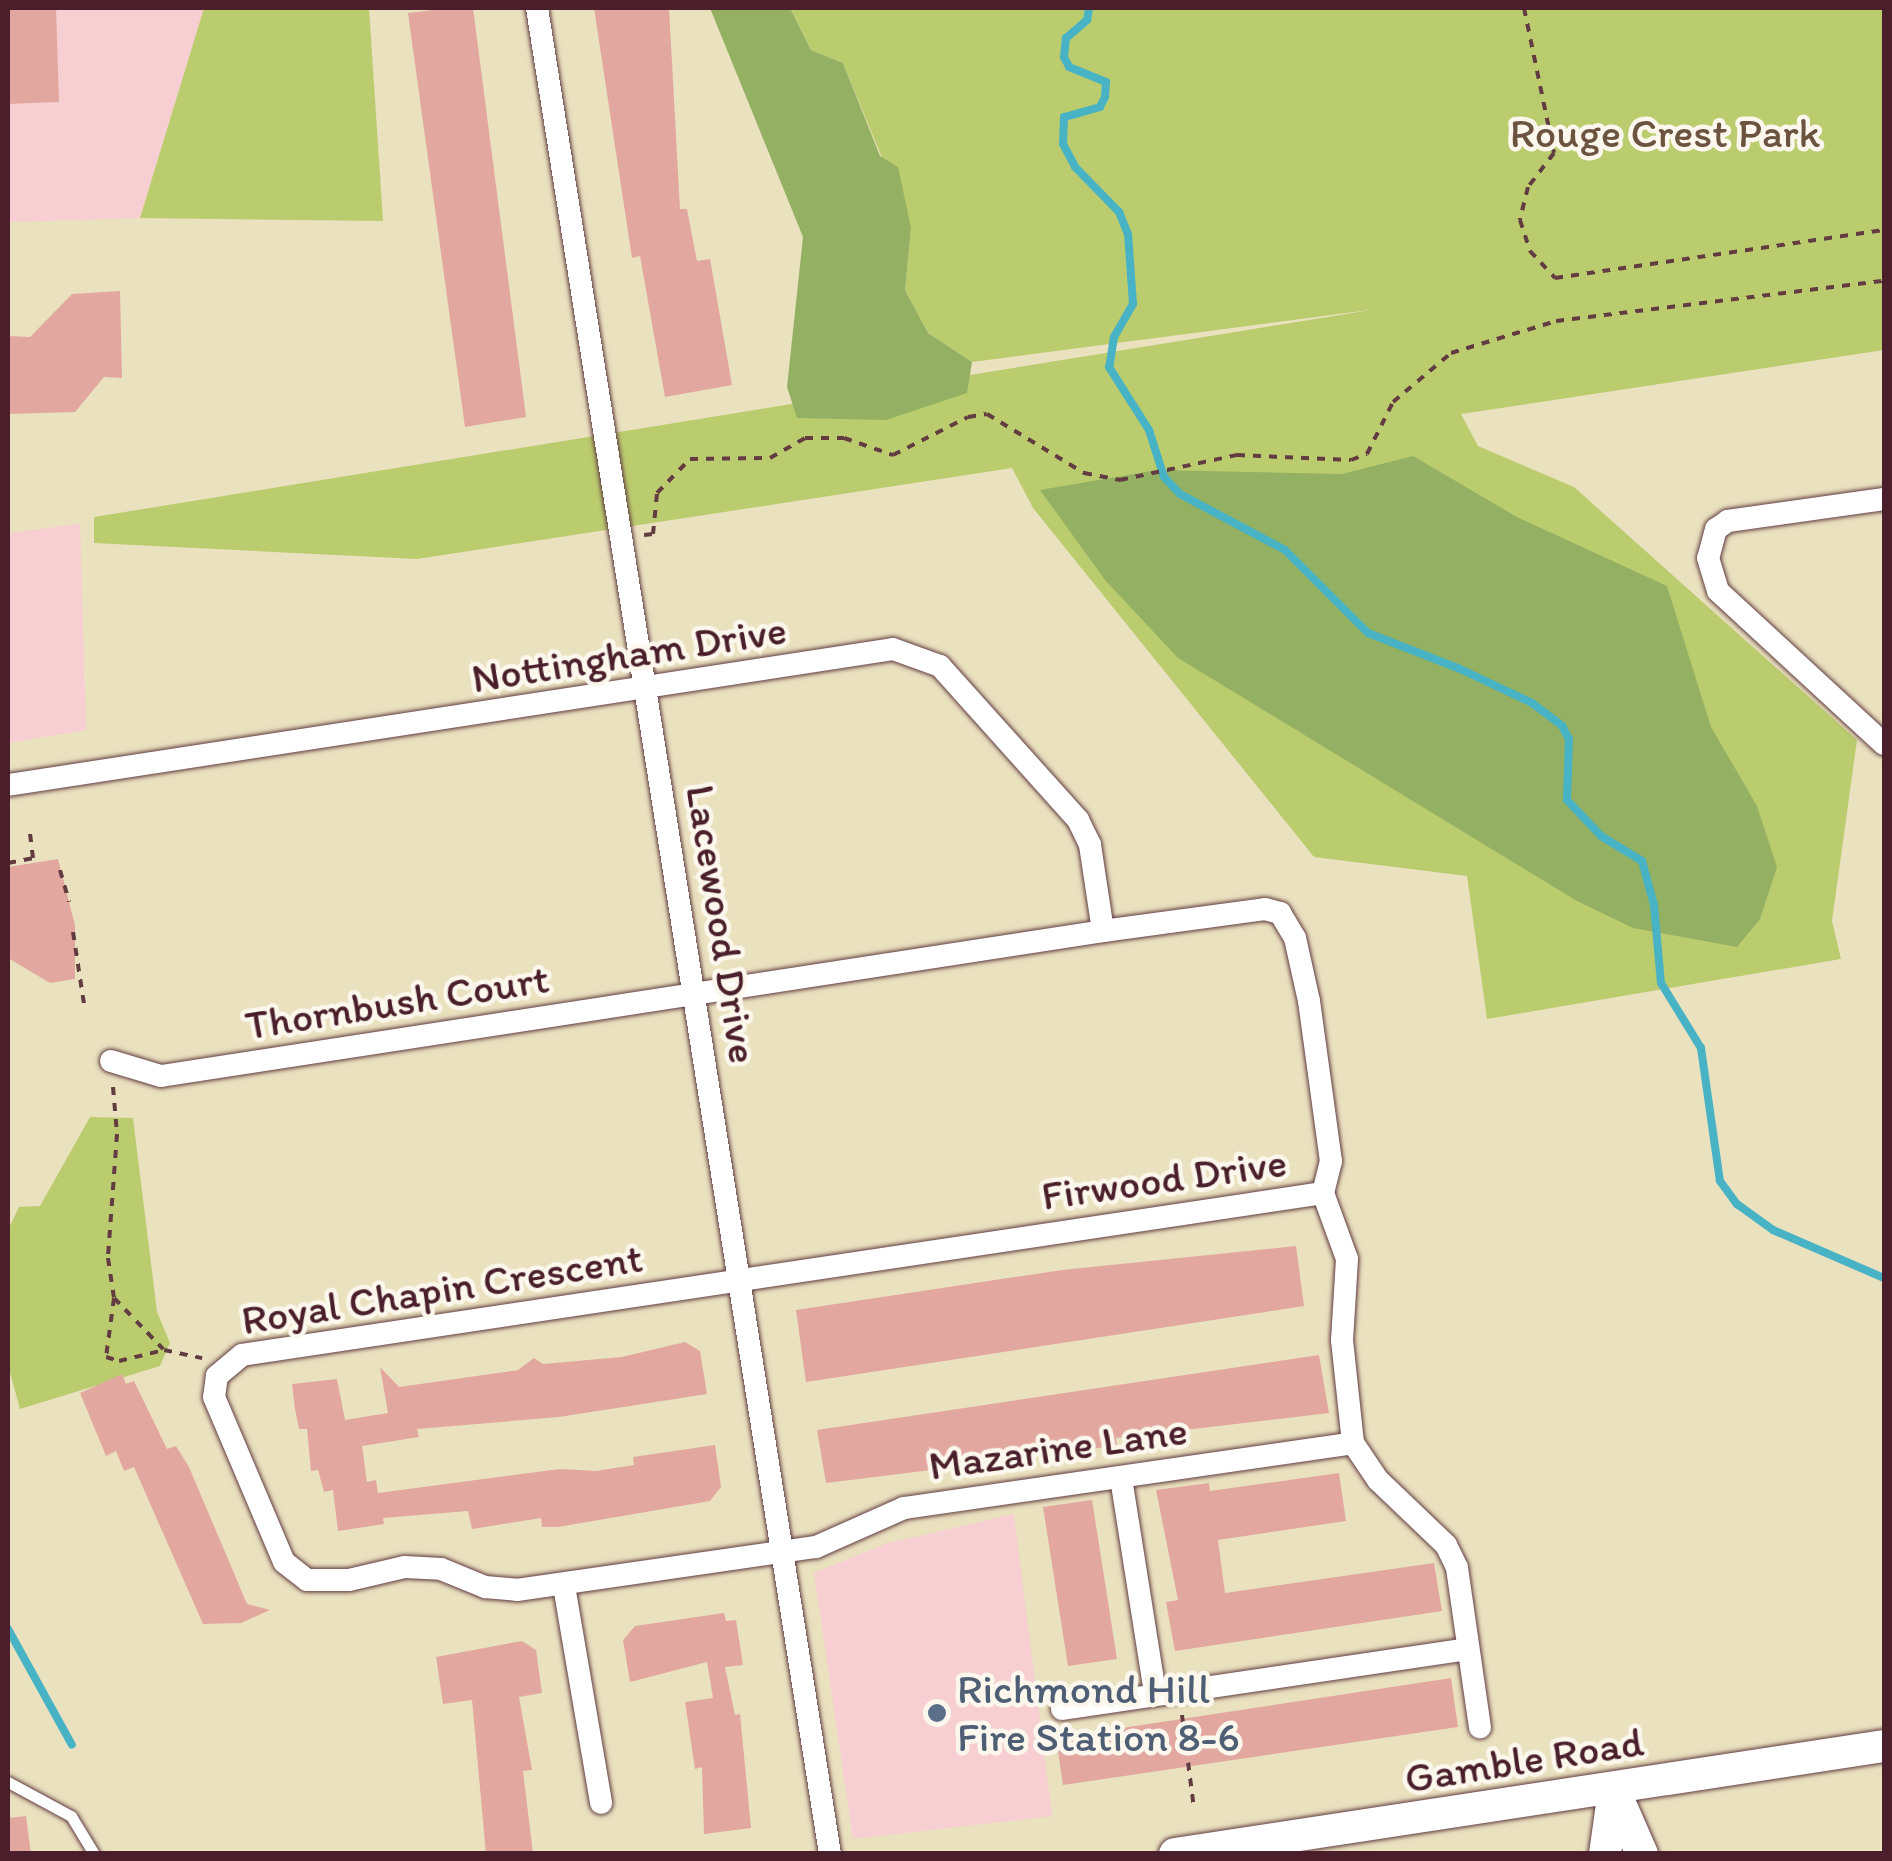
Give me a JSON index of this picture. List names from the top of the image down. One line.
{"streets":{"main road":["Gamble Road"],"street":["Nottingham Drive","Lacewood Drive","Thornbush Court","Firwood Drive","Royal Chapin Crescent","Mazarine Lane"]},"crossings":[["Nottingham Drive","Lacewood Drive"],["Nottingham Drive","Firwood Drive"],["Lacewood Drive","Thornbush Court"],["Lacewood Drive","Firwood Drive"],["Lacewood Drive","Royal Chapin Crescent"],["Lacewood Drive","Mazarine Lane"],["Thornbush Court","Firwood Drive"],["Firwood Drive","Royal Chapin Crescent"],["Royal Chapin Crescent","Mazarine Lane"]],"parks":["Rouge Crest Park"],"places":["Richmond Hill Fire Station 8-6"]}
